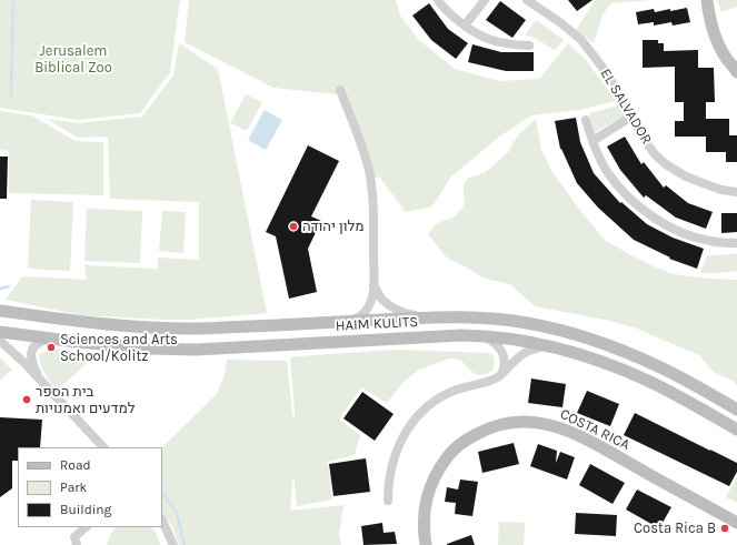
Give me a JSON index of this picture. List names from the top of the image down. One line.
{"streets":{"main road":["HAIM KULITS","COSTA RICA"],"street":["EL SALVADOR"]},"parks":["Jerusalem Biblical Zoo"],"places":["מלון יהודה","Sciences and Arts School/Kolitz","בית הספר למדעים ואמנויות","Costa Rica B"],"legend":["Road","Park","Building"]}
